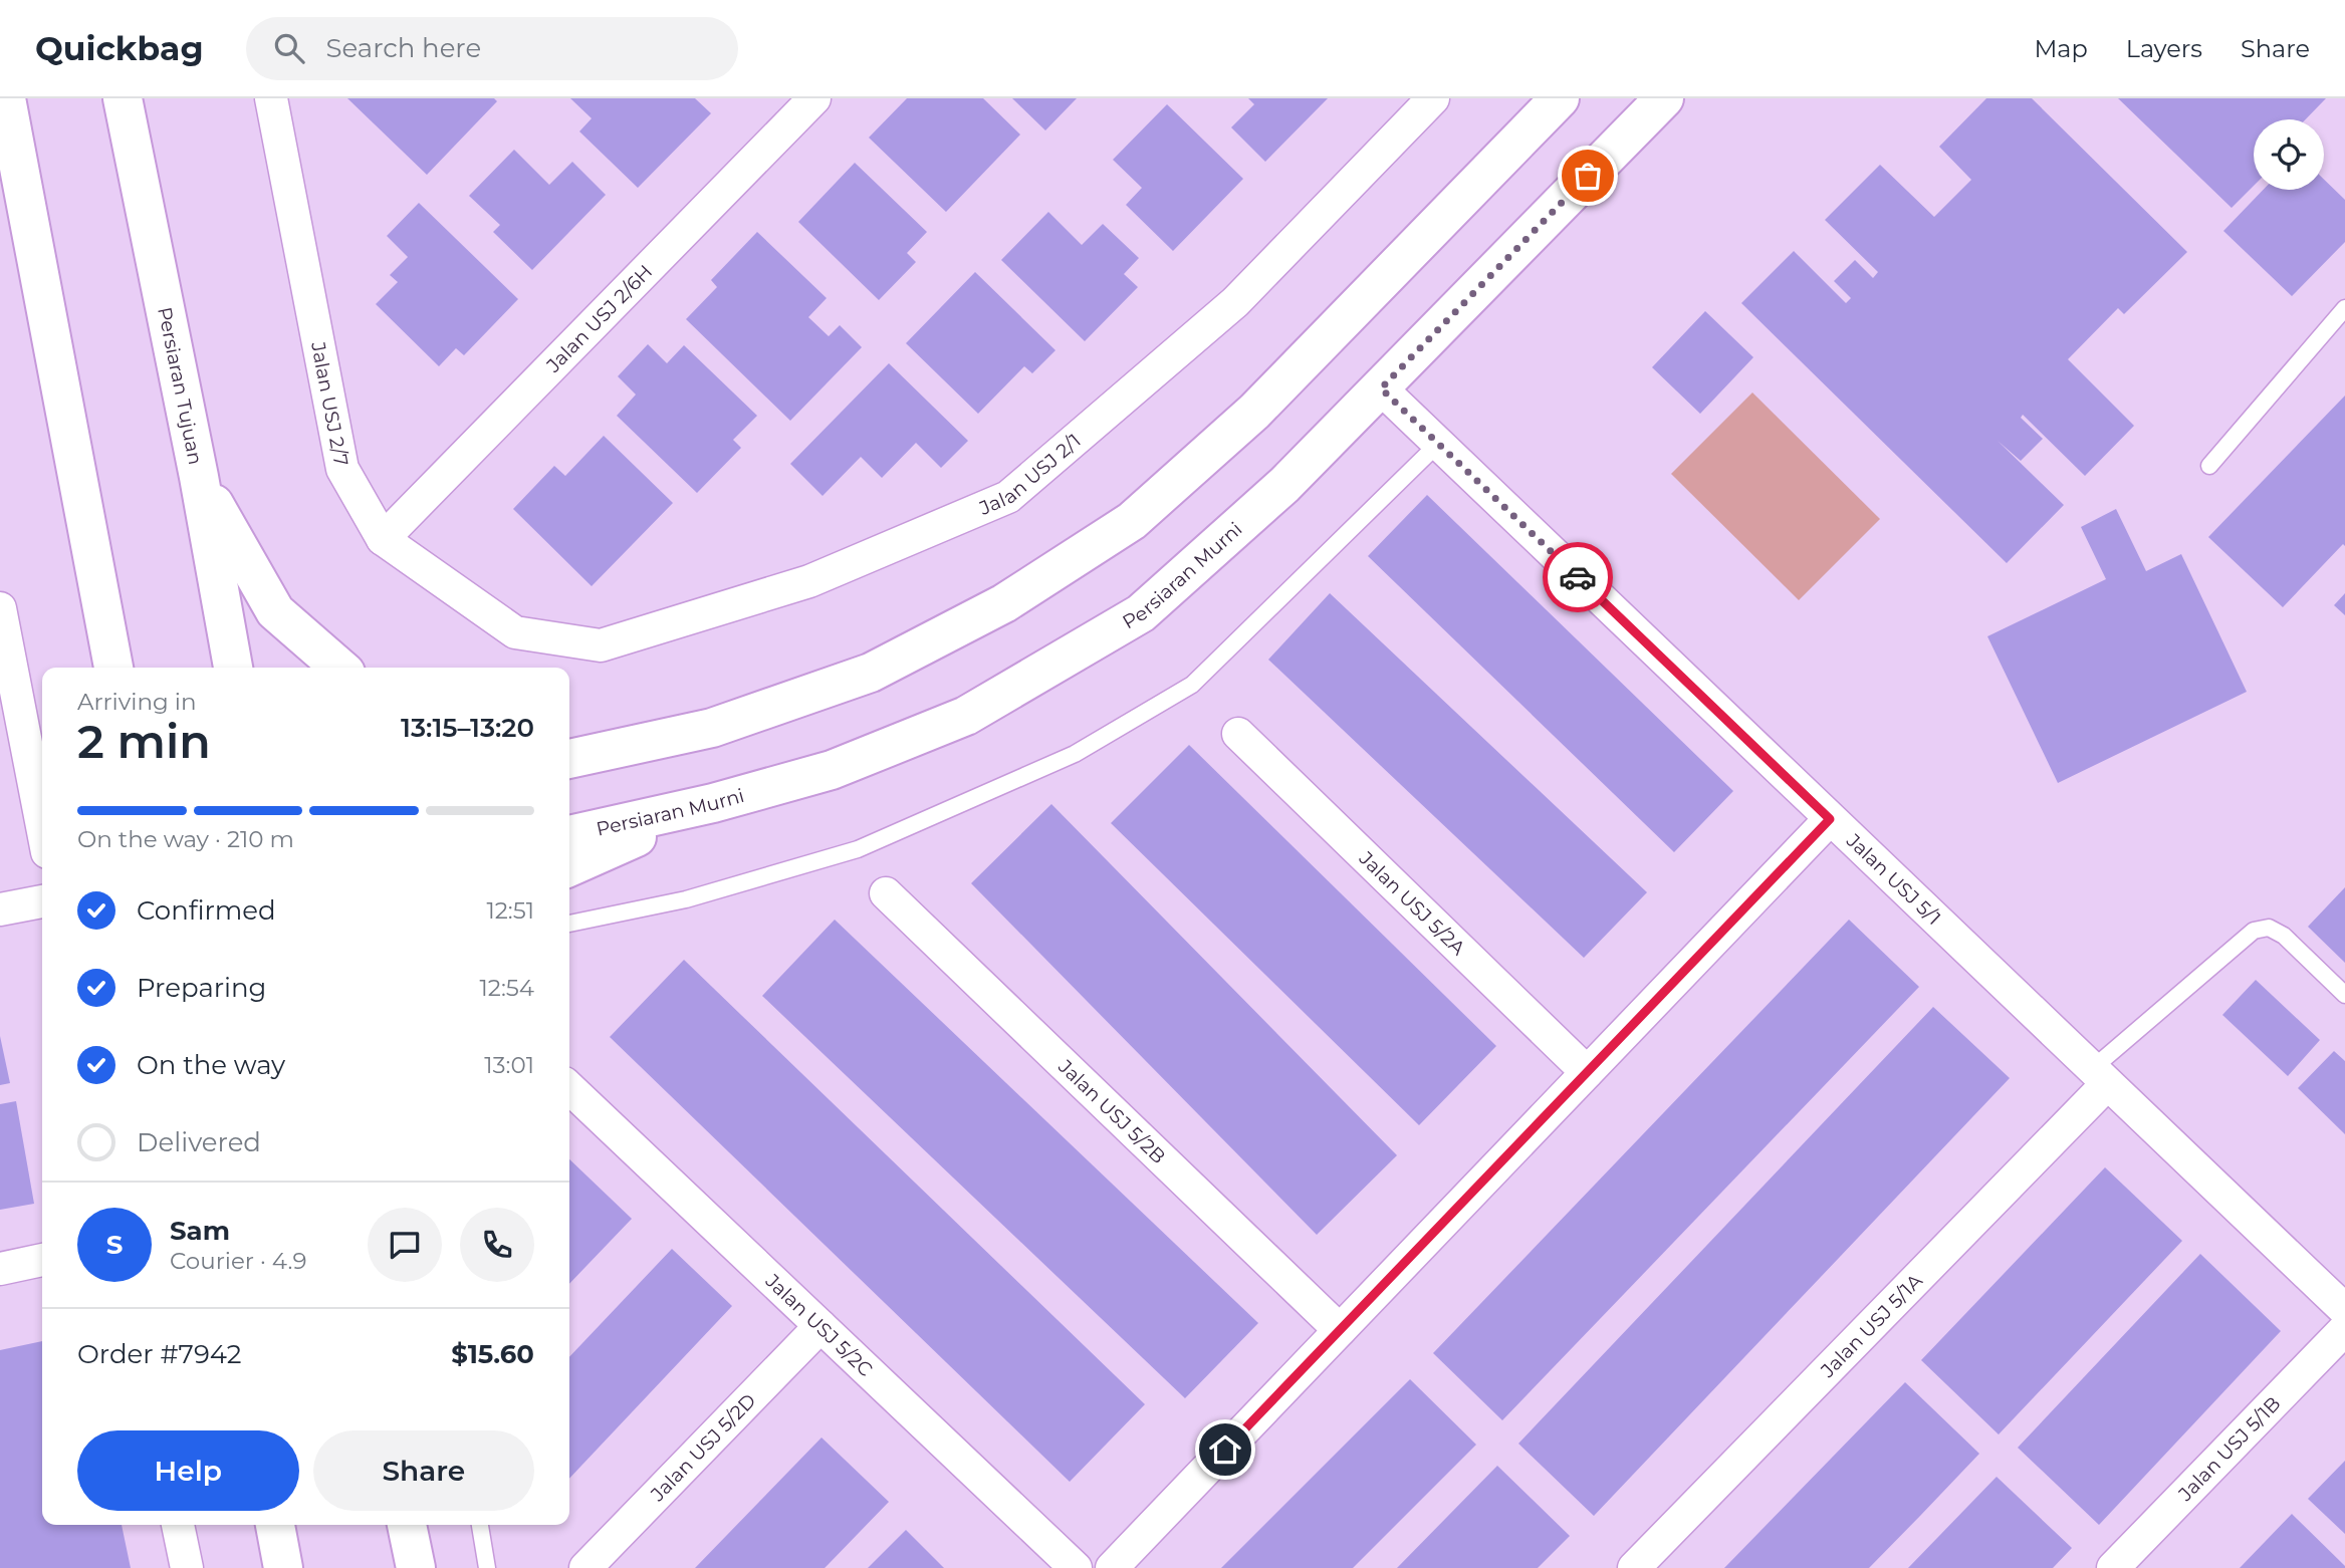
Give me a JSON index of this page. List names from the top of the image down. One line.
{"streets":{"main road":["Persiaran Tujuan","Persiaran Murni"],"street":["Jalan USJ 2/6H","Jalan USJ 2/7","Jalan USJ 2/1","Jalan USJ 5/1","Jalan USJ 5/2A","Jalan USJ 5/2B","Jalan USJ 5/2C","Jalan USJ 5/1A","Jalan USJ 5/2D","Jalan USJ 5/1B"]},"crossings":[["Jalan USJ 2/6H","Jalan USJ 2/7"],["Jalan USJ 2/7","Jalan USJ 2/1"],["Persiaran Murni","Jalan USJ 5/1"],["Jalan USJ 5/1","Jalan USJ 5/1A"],["Jalan USJ 5/2C","Jalan USJ 5/2D"]],"page":{"header":"Quickbag","search":"Search here","nav":["Map","Layers","Share"],"heading":["2 min","Arriving in","13:15–13:20"],"panel":["Sam","Courier · 4.9","Order #7942","$15.60"],"bar":"On the way · 210 m","list":[["Confirmed","12:51"],["Preparing","12:54"],["On the way","13:01"],"Delivered"],"round":"S","buttons":["Help","Share"]}}
